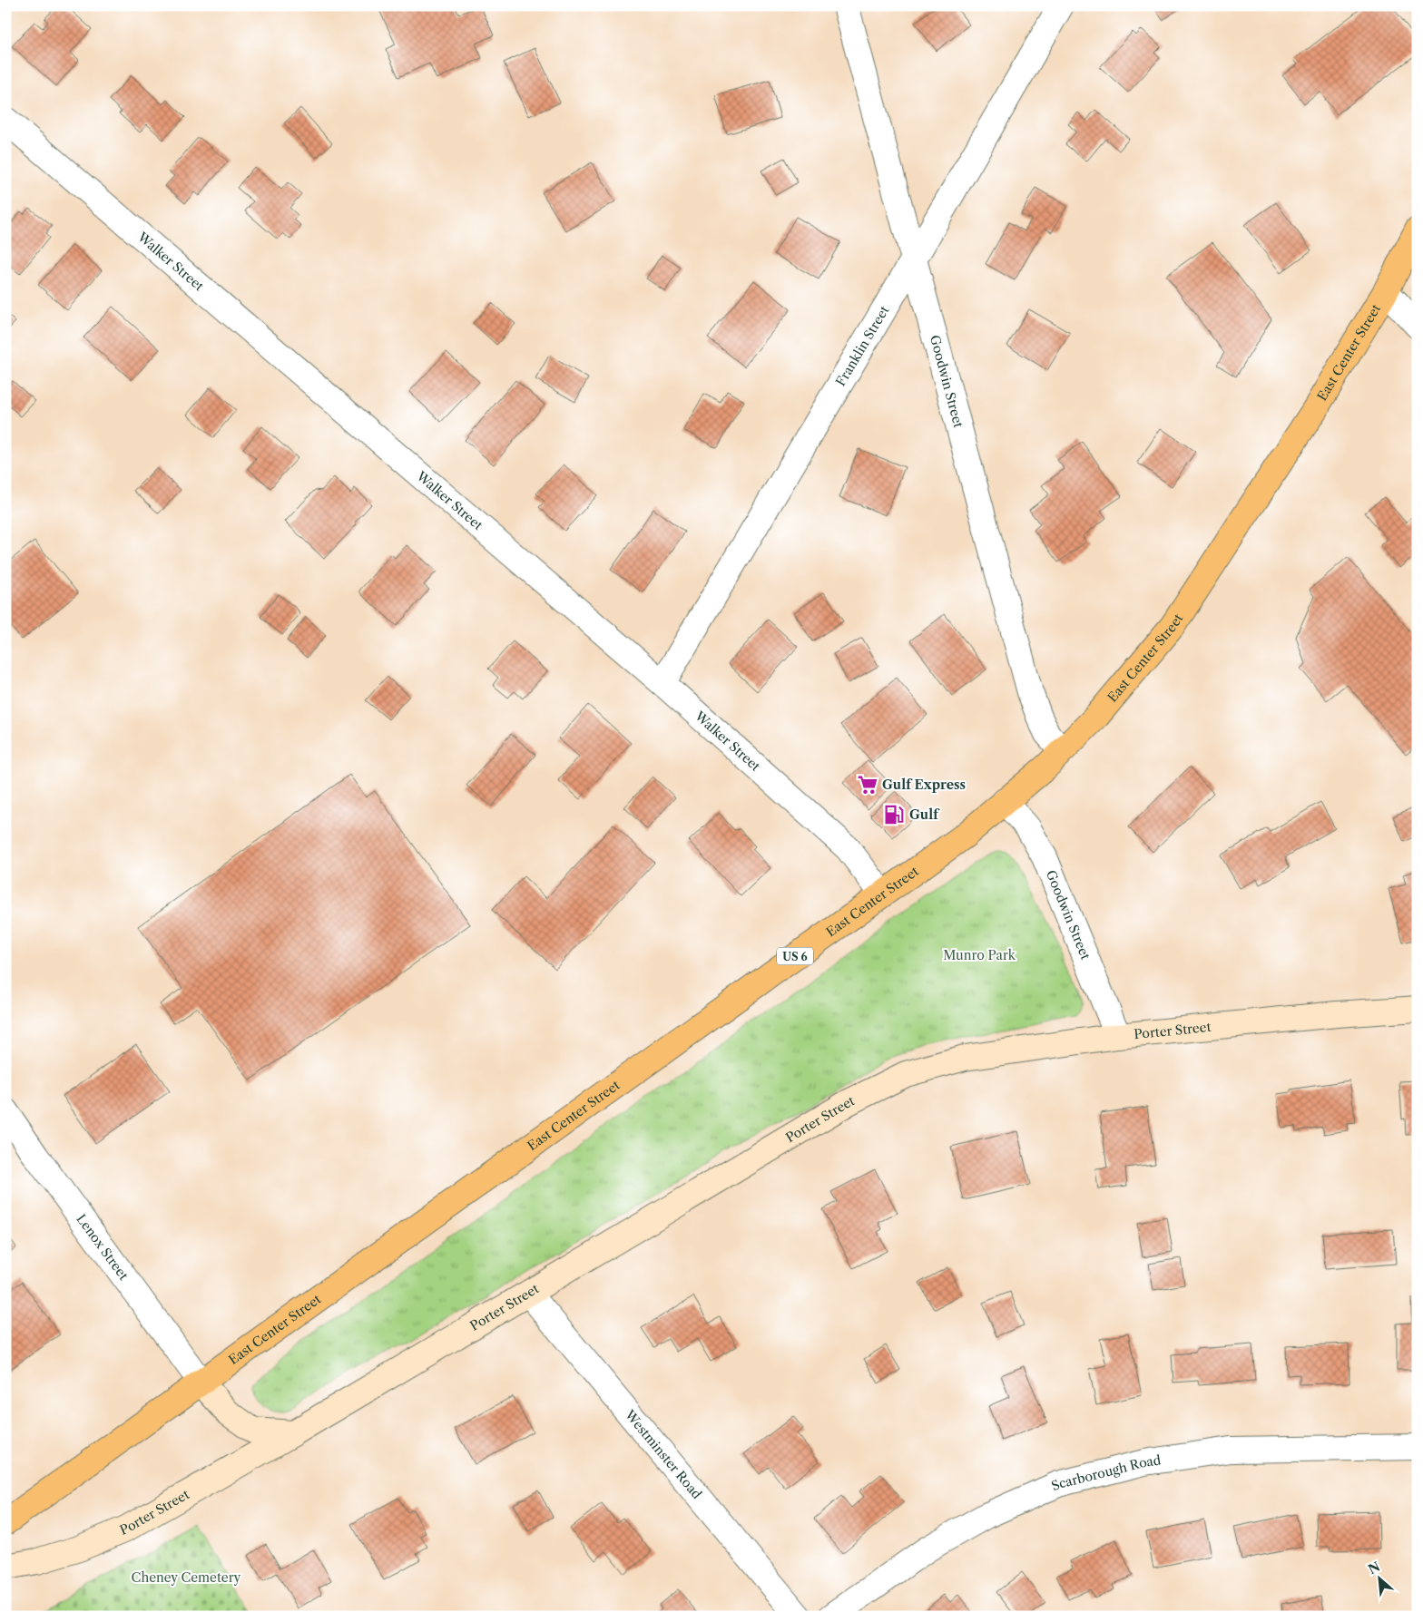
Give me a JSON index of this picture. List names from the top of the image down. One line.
{"streets":{"main road":["East Center Street","US 6"],"street":["Walker Street","Franklin Street","Goodwin Street","Porter Street","Lenox Street","Westminster Road","Scarborough Road"]},"crossings":[["Walker Street","Franklin Street"],["Walker Street","East Center Street"],["Franklin Street","Goodwin Street"],["East Center Street","Goodwin Street"],["East Center Street","Lenox Street"],["Goodwin Street","Porter Street"],["Porter Street","Westminster Road"]],"parks":["Munro Park","Cheney Cemetery"],"places":{"supermarket":["Gulf Express"],"fuel station":["Gulf"]},"north":"top left"}
